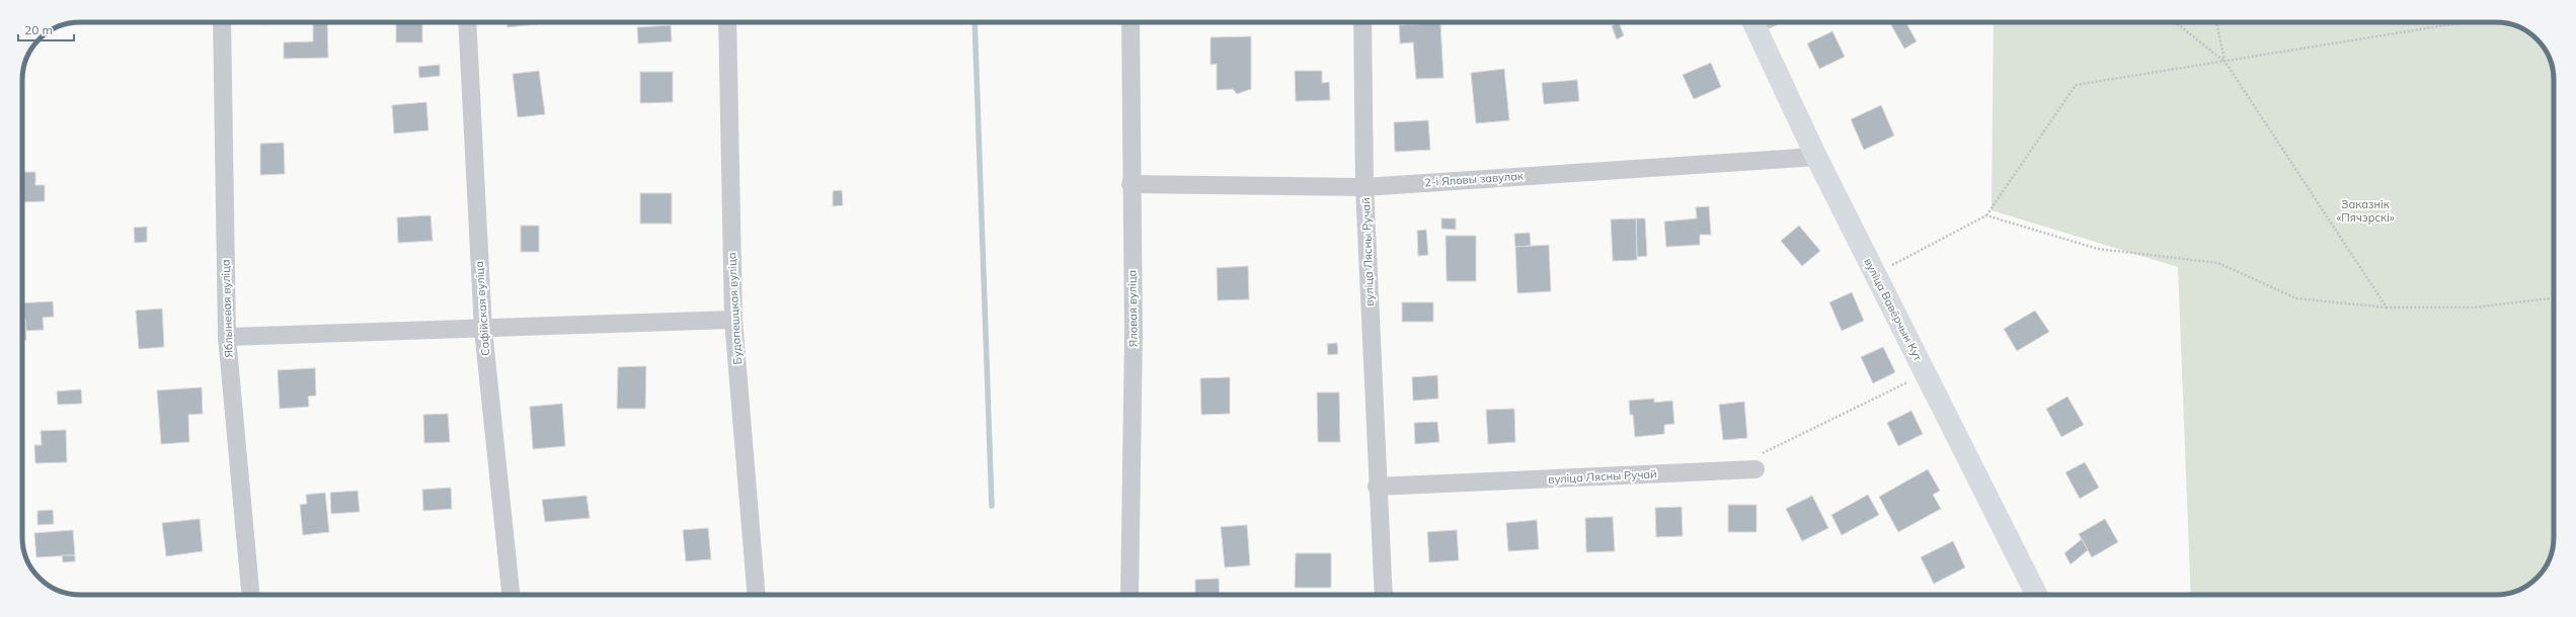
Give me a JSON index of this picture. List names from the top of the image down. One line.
{"streets":{"street":["2-і Яловы завулак","вуліца Лясны Ручай","Яблыневая вуліца","Сафійская вуліца","Будапешцкая вуліца","Яловая вуліца","вуліца Вавёрчын Кут"]},"crossings":[["2-і Яловы завулак","вуліца Лясны Ручай"],["2-і Яловы завулак","Яловая вуліца"],["2-і Яловы завулак","вуліца Вавёрчын Кут"]],"parks":["Заказнік «Пячэрскі»"],"scale_bar":"20 m"}
